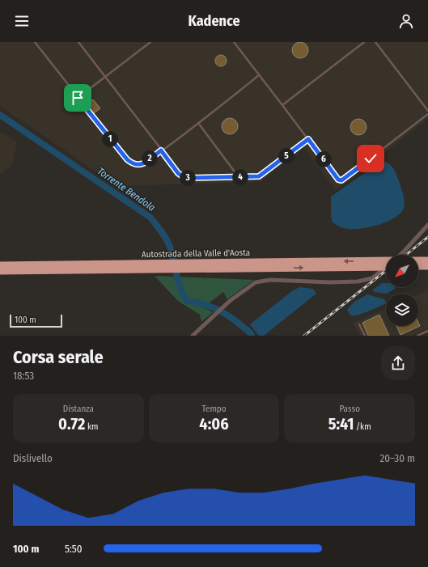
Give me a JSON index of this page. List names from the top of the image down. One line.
{"streets":{"highway":["Autostrada della Valle d'Aosta"]},"water":["Torrente Bendola"],"scale_bar":"100 m","north":"bottom left","page":{"header":"Kadence","pins":["1","5","2","6","4","3"],"scale":"100 m","heading":["Corsa serale","18:53"],"stats":[["Distanza","0.72 km"],["Tempo","4:06"],["Passo","5:41 /km"]],"chart":["Dislivello","20–30 m"],"list":[{"name":"100 m","note":"5:50"}]}}
